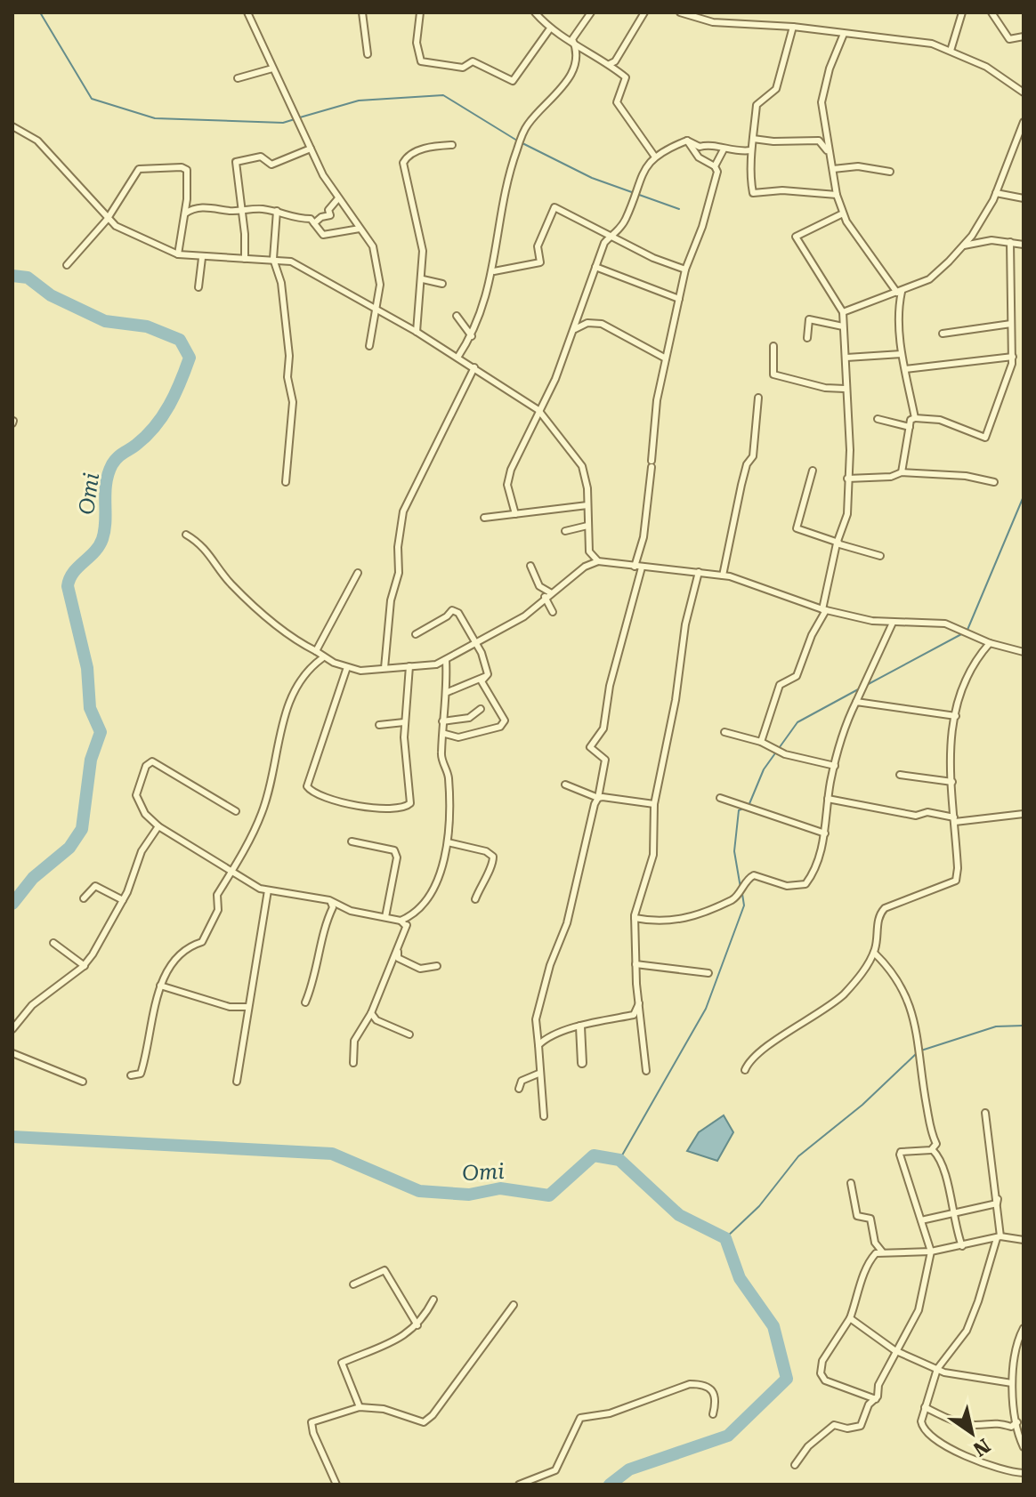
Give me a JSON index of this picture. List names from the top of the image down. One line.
{"water":["Omi"],"north":"bottom right"}
